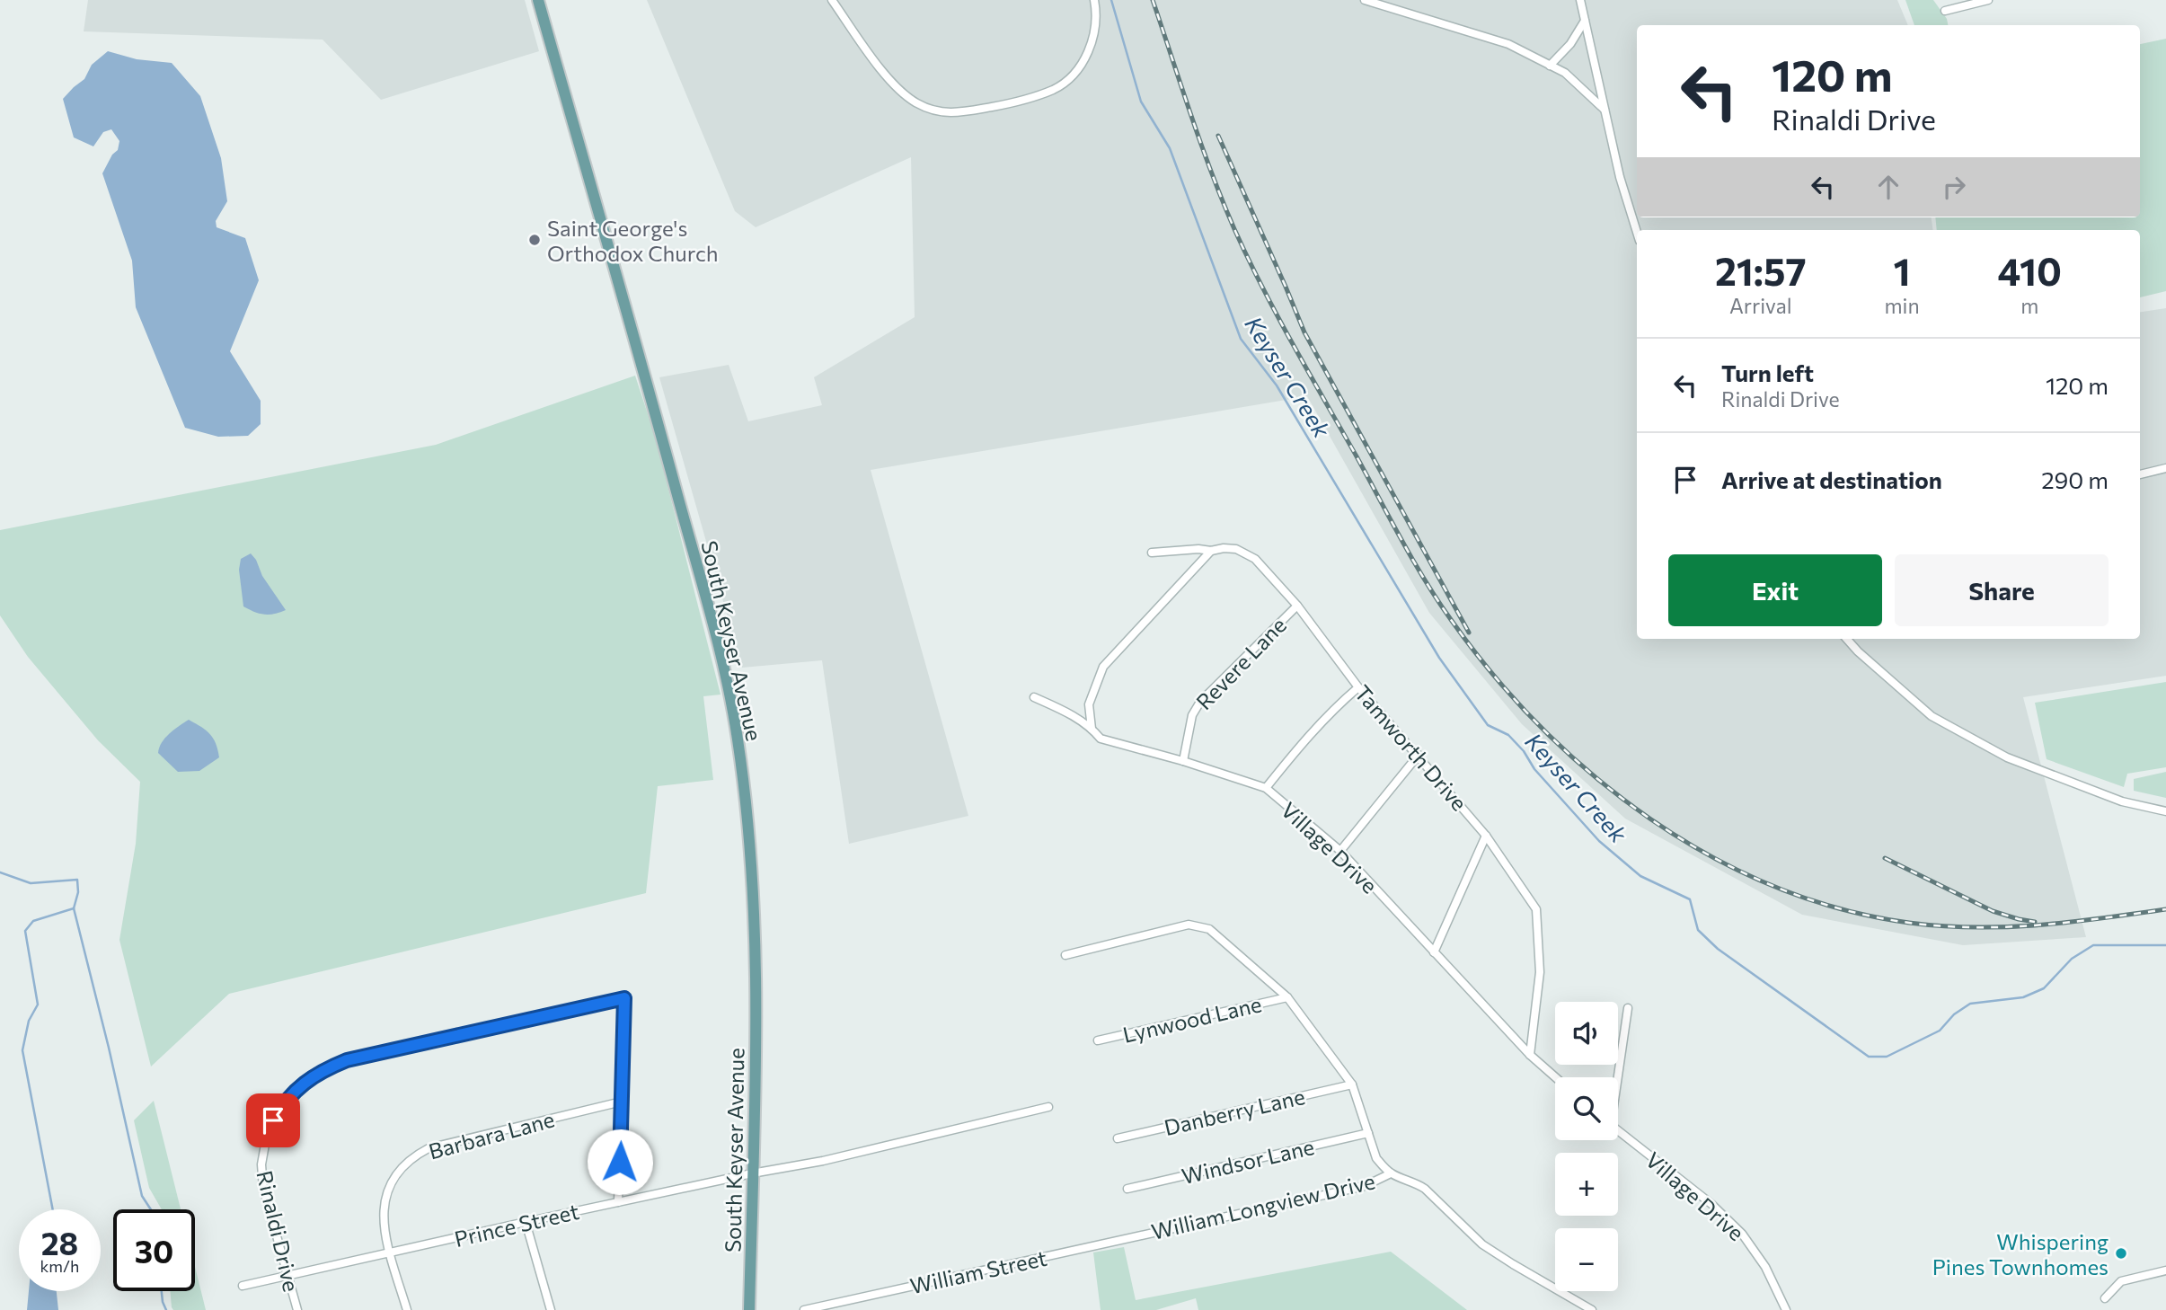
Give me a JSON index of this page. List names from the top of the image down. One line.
{"streets":{"main road":["South Keyser Avenue"],"street":["Revere Lane","Tamworth Drive","Village Drive","Lynwood Lane","Danberry Lane","Barbara Lane","Windsor Lane","William Longview Drive","Prince Street","Rinaldi Drive","William Street"]},"crossings":[["South Keyser Avenue","Prince Street"],["Revere Lane","Tamworth Drive"],["Revere Lane","Village Drive"],["Tamworth Drive","Village Drive"],["Barbara Lane","Prince Street"],["Barbara Lane","Rinaldi Drive"],["William Longview Drive","William Street"],["Prince Street","Rinaldi Drive"]],"water":["Keyser Creek"],"places":["Saint George's Orthodox Church","Whispering Pines Townhomes"],"page":{"turn":["120 m","Rinaldi Drive"],"eta":["21:57","Arrival","1","min","410","m"],"list":[{"name":"Turn left","note":"Rinaldi Drive","value":"120 m"},{"name":"Arrive at destination","value":"290 m"}],"buttons":["Exit","Share"],"map_buttons":["+","−"],"speed":"28 km/h","limit":"30"}}
